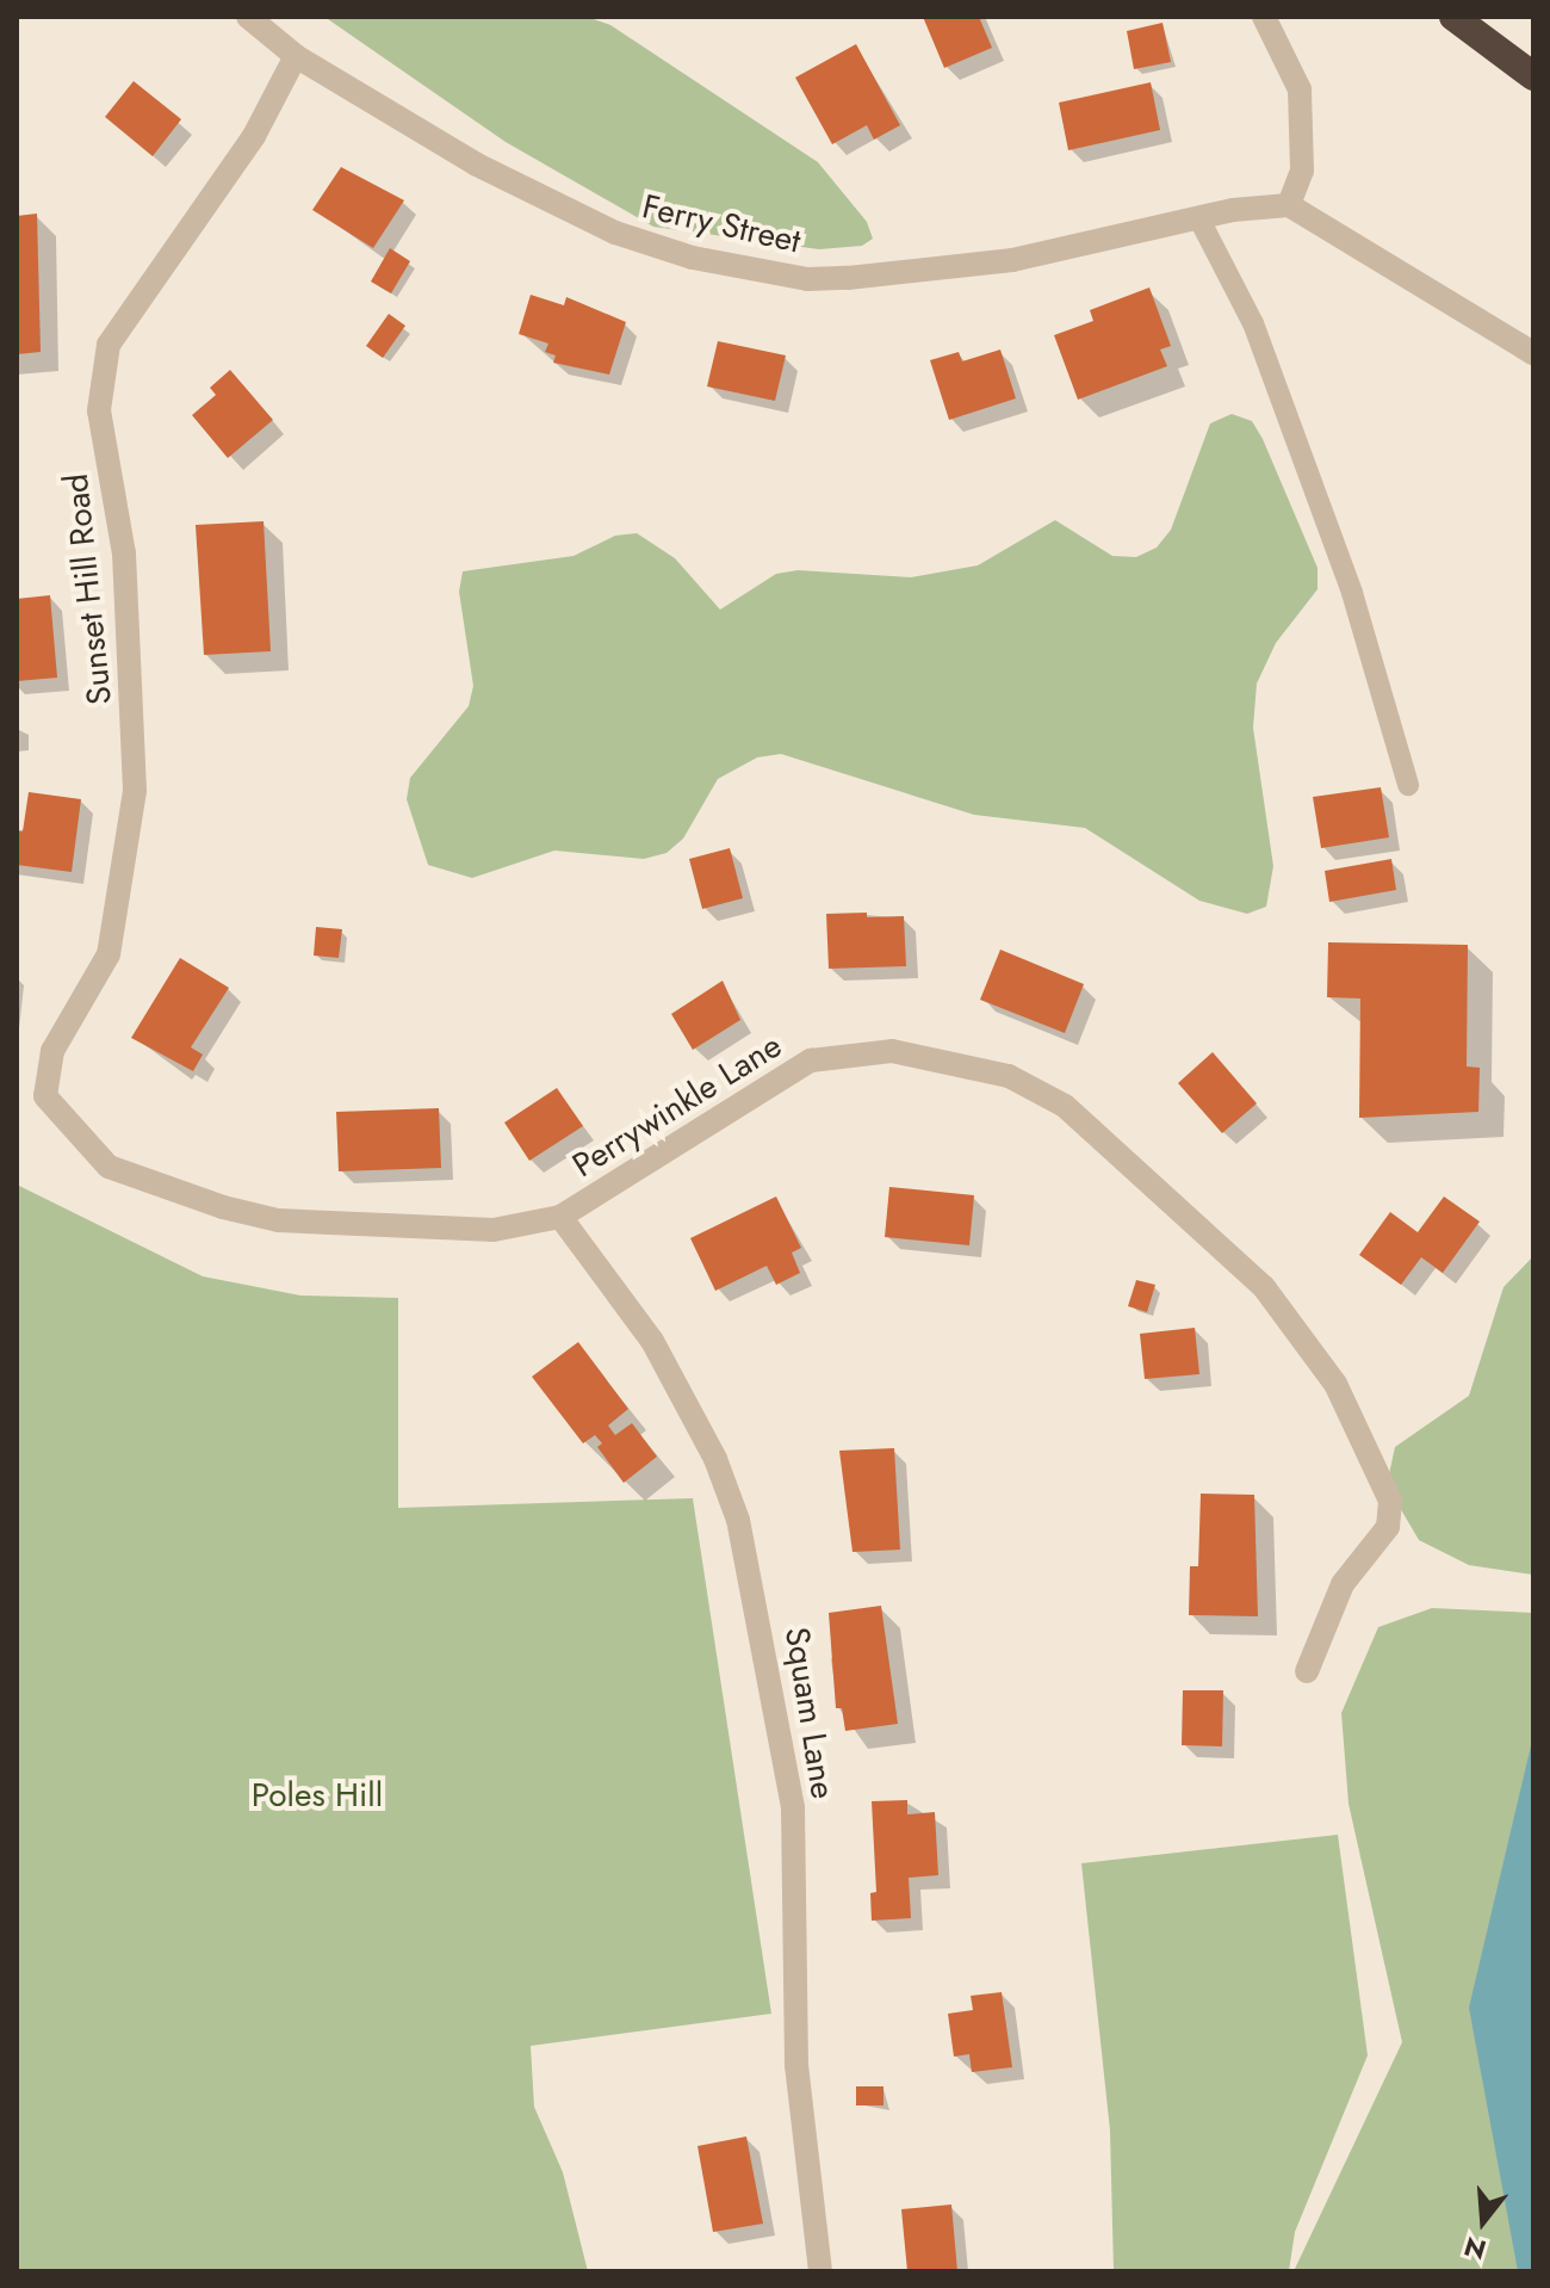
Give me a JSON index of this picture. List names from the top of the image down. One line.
{"streets":{"street":["Ferry Street","Sunset Hill Road","Perrywinkle Lane","Squam Lane"]},"crossings":[["Ferry Street","Sunset Hill Road"],["Sunset Hill Road","Perrywinkle Lane"],["Perrywinkle Lane","Squam Lane"]],"parks":["Poles Hill"],"north":"bottom"}
